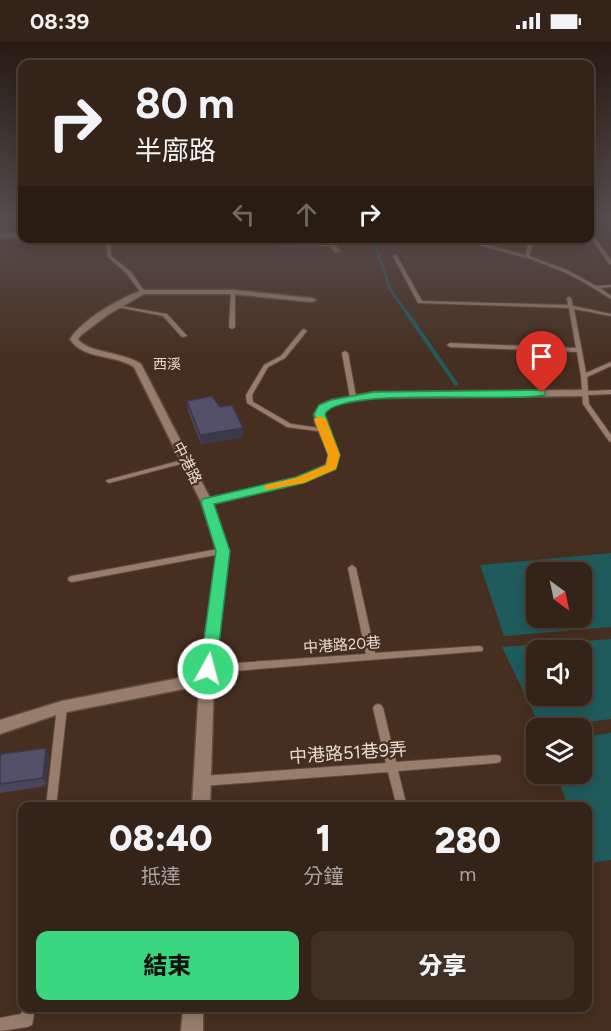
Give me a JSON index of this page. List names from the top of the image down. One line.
{"streets":{"street":["中港路"],"lane":["中港路20巷","中港路51巷9弄"]},"crossings":[["中港路","中港路20巷"],["中港路","中港路51巷9弄"]],"districts":["西溪"],"north":"bottom right","page":{"status":"08:39","turn":["80 m","半廍路"],"eta":["08:40","抵達","1","分鐘","280","m"],"buttons":["結束","分享"]}}
